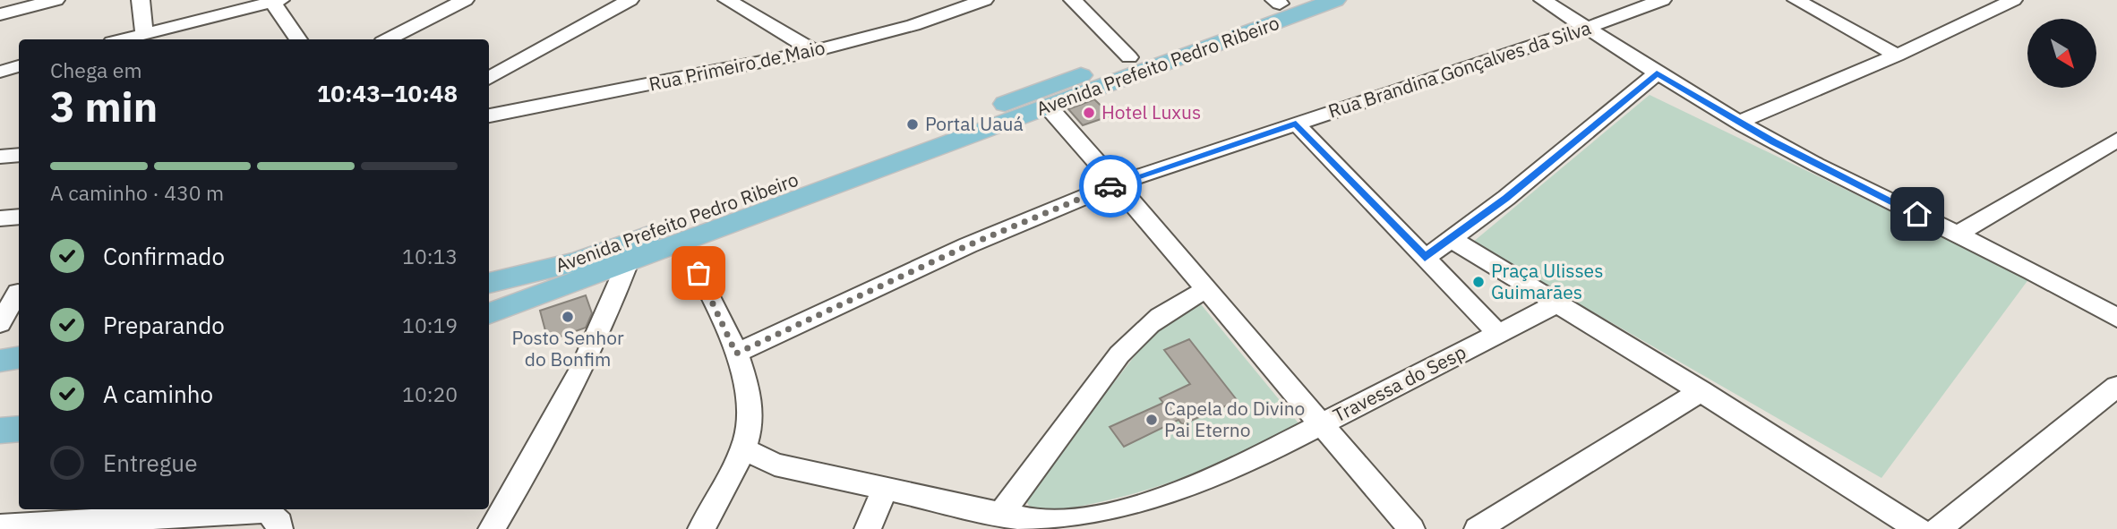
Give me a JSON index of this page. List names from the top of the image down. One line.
{"streets":{"main road":["Avenida Prefeito Pedro Ribeiro"],"street":["Rua Primeiro de Maio","Rua Brandina Gonçalves da Silva","Travessa do Sesp"]},"places":["Hotel Luxus","Portal Uauá","Praça Ulisses Guimarães","Posto Senhor do Bonfim","Capela do Divino Pai Eterno"],"north":"bottom right","page":{"heading":["3 min","Chega em","10:43–10:48"],"bar":"A caminho · 430 m","list":[["Confirmado","10:13"],["Preparando","10:19"],["A caminho","10:20"],"Entregue"]}}
